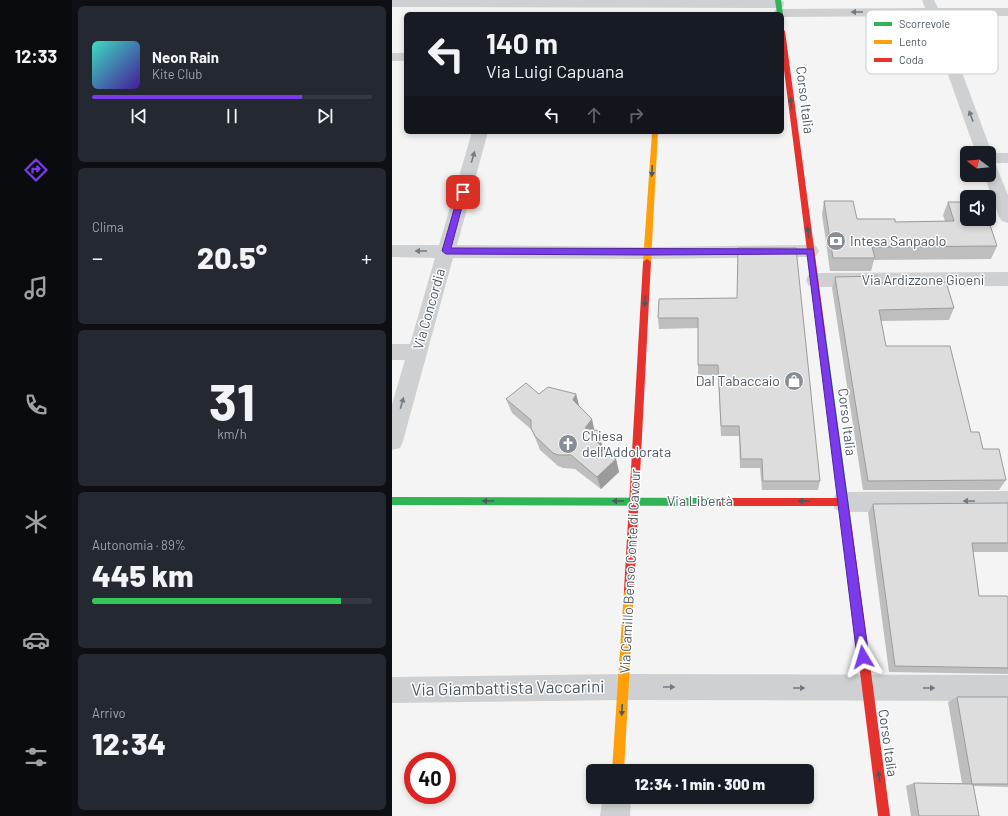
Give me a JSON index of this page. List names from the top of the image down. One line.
{"streets":{"street":["Corso Italia","Via Ardizzone Gioeni","Via Concordia","Via Libertà","Via Camillo Benso Conte di Cavour","Via Giambattista Vaccarini"]},"crossings":[["Corso Italia","Via Ardizzone Gioeni"],["Corso Italia","Via Libertà"],["Corso Italia","Via Giambattista Vaccarini"],["Via Libertà","Via Camillo Benso Conte di Cavour"],["Via Camillo Benso Conte di Cavour","Via Giambattista Vaccarini"]],"one_way":["Corso Italia","Via Concordia","Via Libertà","Via Camillo Benso Conte di Cavour","Via Giambattista Vaccarini"],"places":{"bank":["Intesa Sanpaolo"],"shop":["Dal Tabaccaio"],"church":["Chiesa dell'Addolorata"]},"legend":["Scorrevole","Lento","Coda"],"north":"left","page":{"tabs":"12:33","turn":["140 m","Via Luigi Capuana"],"song":["Neon Rain","Kite Club"],"tile":["Clima",["31","km/h"],["Autonomia · 89%","445 km"],["Arrivo","12:34"]],"heat":["−","20.5°","+"],"limit":"40","trip":"12:34 · 1 min · 300 m"}}
